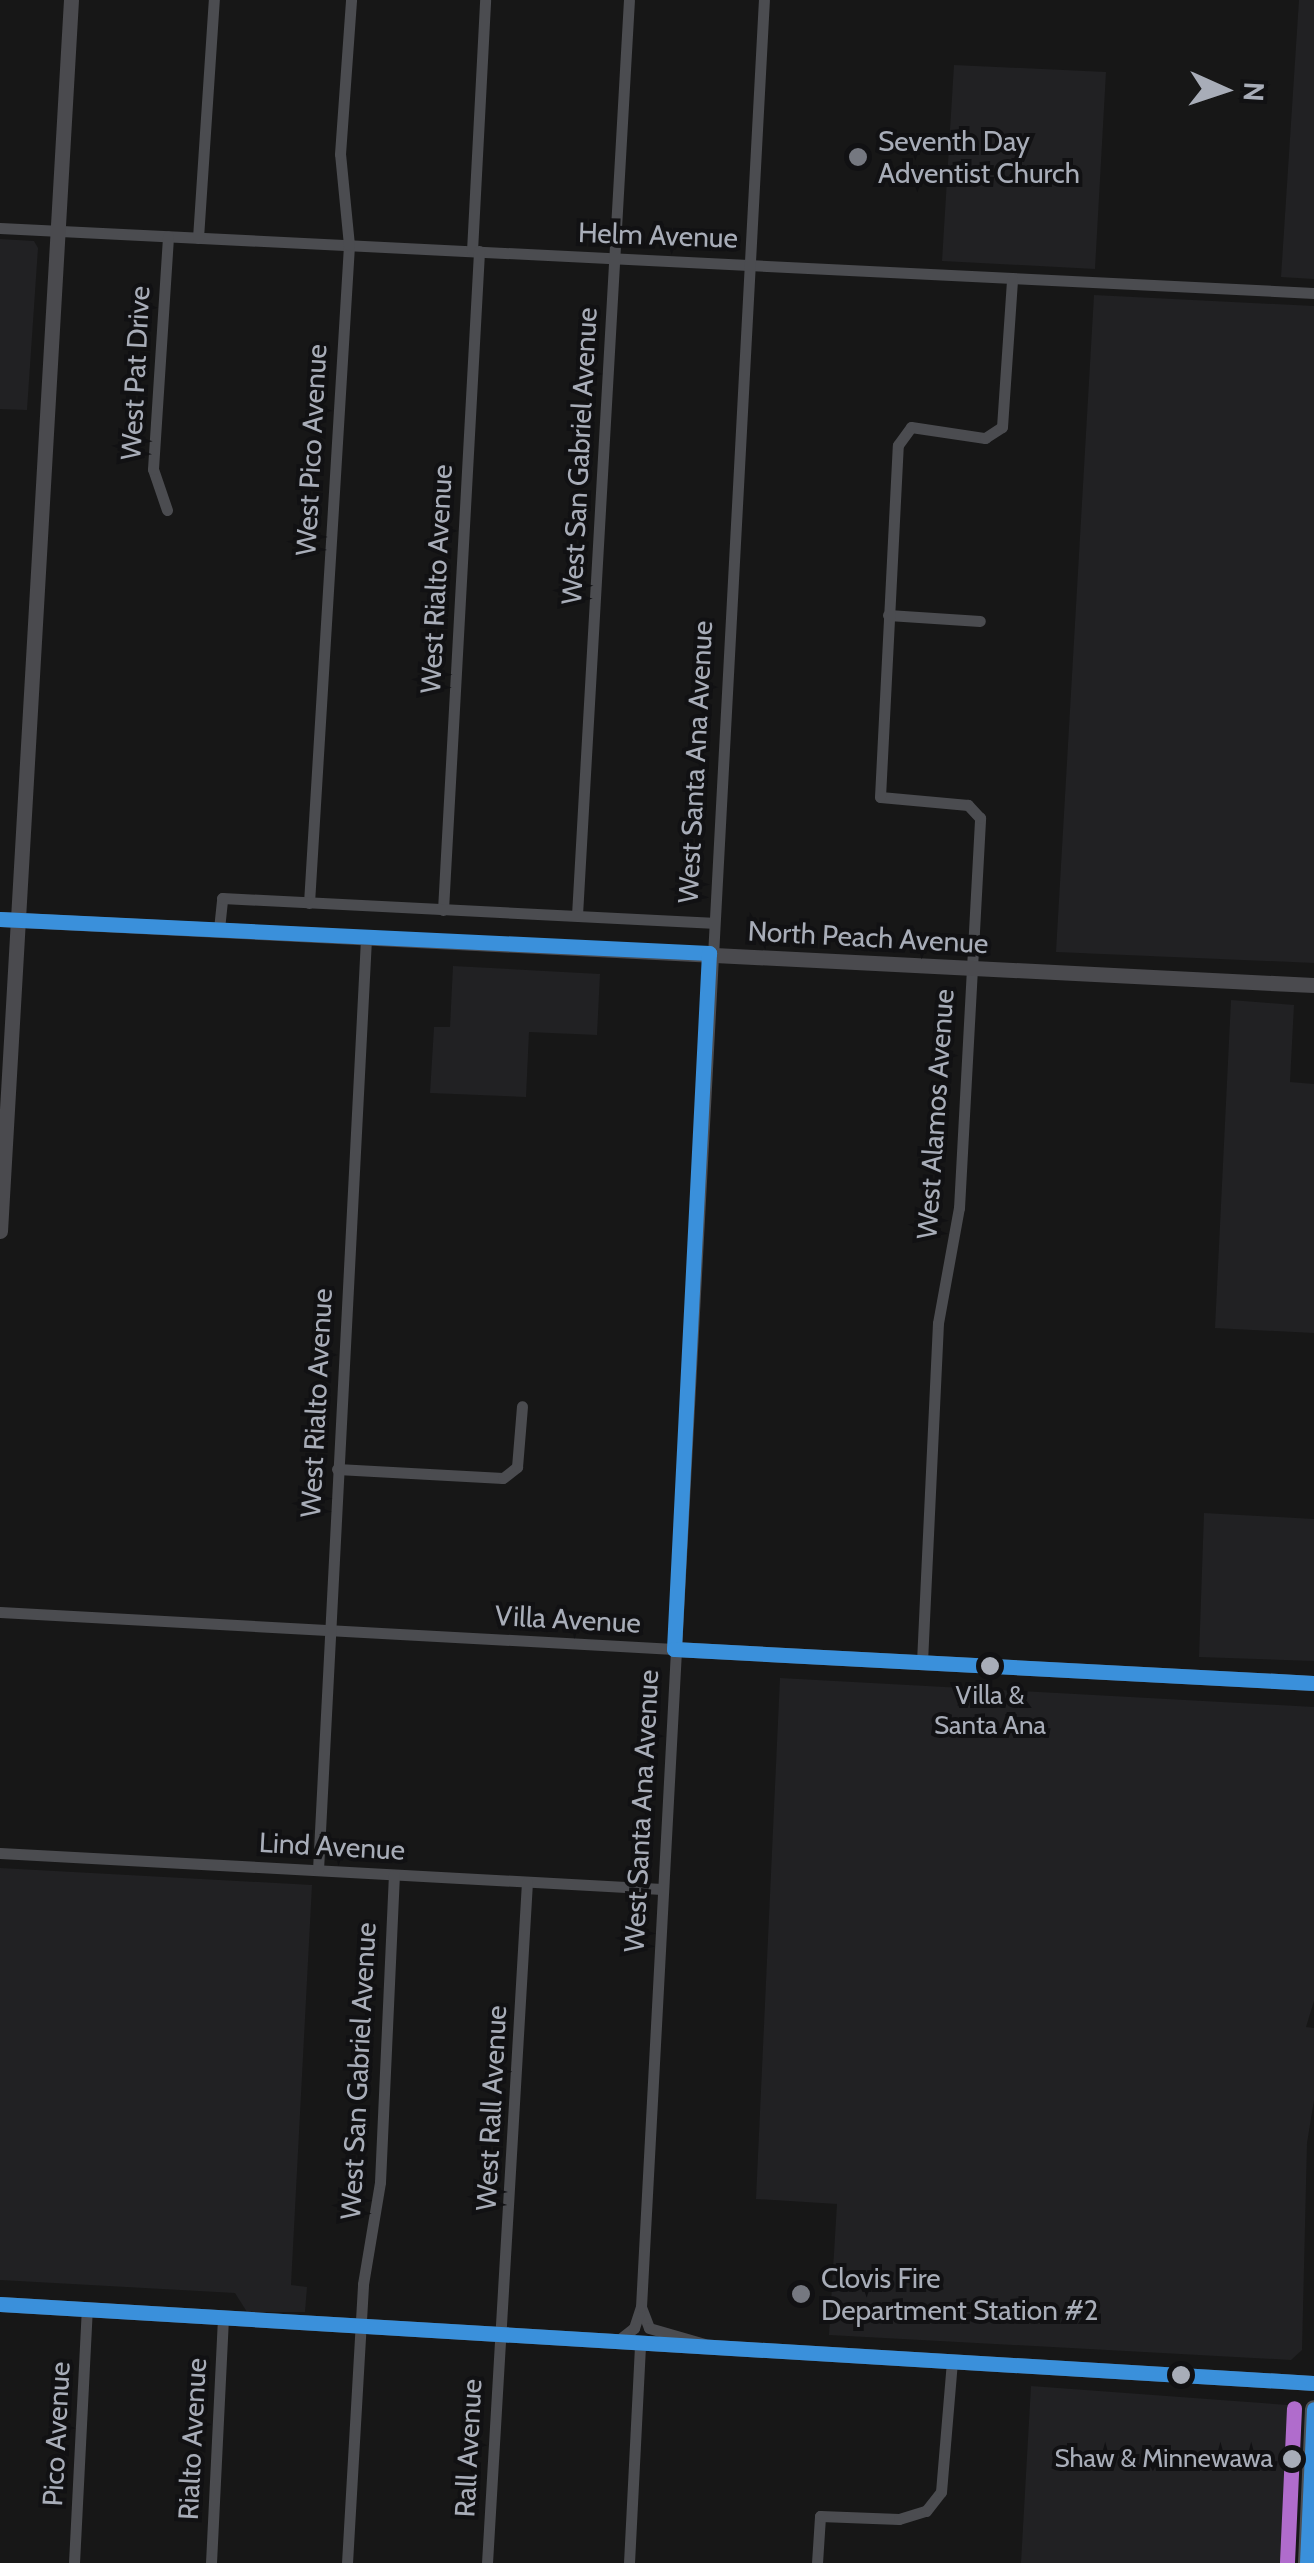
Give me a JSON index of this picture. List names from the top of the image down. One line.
{"streets":{"street":["Helm Avenue","West Pat Drive","West Pico Avenue","West San Gabriel Avenue","West Rialto Avenue","West Santa Ana Avenue","North Peach Avenue","West Alamos Avenue","Villa Avenue","Lind Avenue","West Rall Avenue","Pico Avenue","Rialto Avenue","Rall Avenue"]},"crossings":[["Helm Avenue","West Pat Drive"],["Helm Avenue","West Pico Avenue"],["Helm Avenue","West San Gabriel Avenue"],["Helm Avenue","West Rialto Avenue"],["Helm Avenue","West Santa Ana Avenue"],["Helm Avenue","West Alamos Avenue"],["West San Gabriel Avenue","Lind Avenue"],["West Rialto Avenue","North Peach Avenue"],["West Rialto Avenue","Villa Avenue"],["West Rialto Avenue","Lind Avenue"],["West Santa Ana Avenue","North Peach Avenue"],["West Santa Ana Avenue","Villa Avenue"],["West Santa Ana Avenue","Lind Avenue"],["North Peach Avenue","West Alamos Avenue"],["West Alamos Avenue","Villa Avenue"],["Lind Avenue","West Rall Avenue"],["West Rall Avenue","Rall Avenue"]],"places":["Seventh Day Adventist Church","Villa & Santa Ana","Clovis Fire Department Station #2","Shaw & Minnewawa"],"north":"right"}
